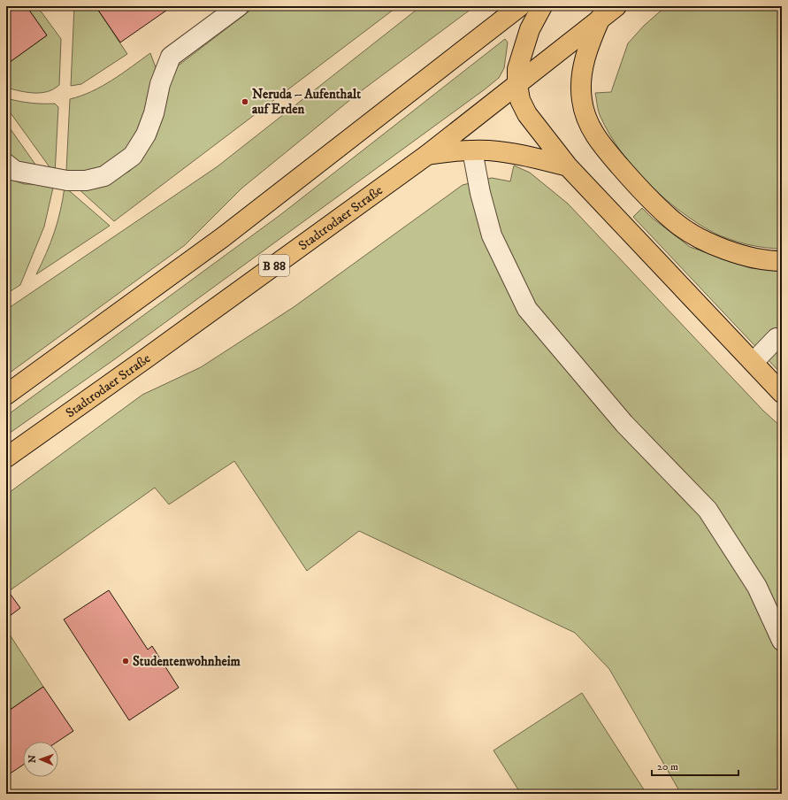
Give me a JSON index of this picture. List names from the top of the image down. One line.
{"streets":{"main road":["Stadtrodaer Straße","B 88"]},"places":["Neruda – Aufenthalt auf Erden","Studentenwohnheim"],"scale_bar":"20 m","north":"left"}
